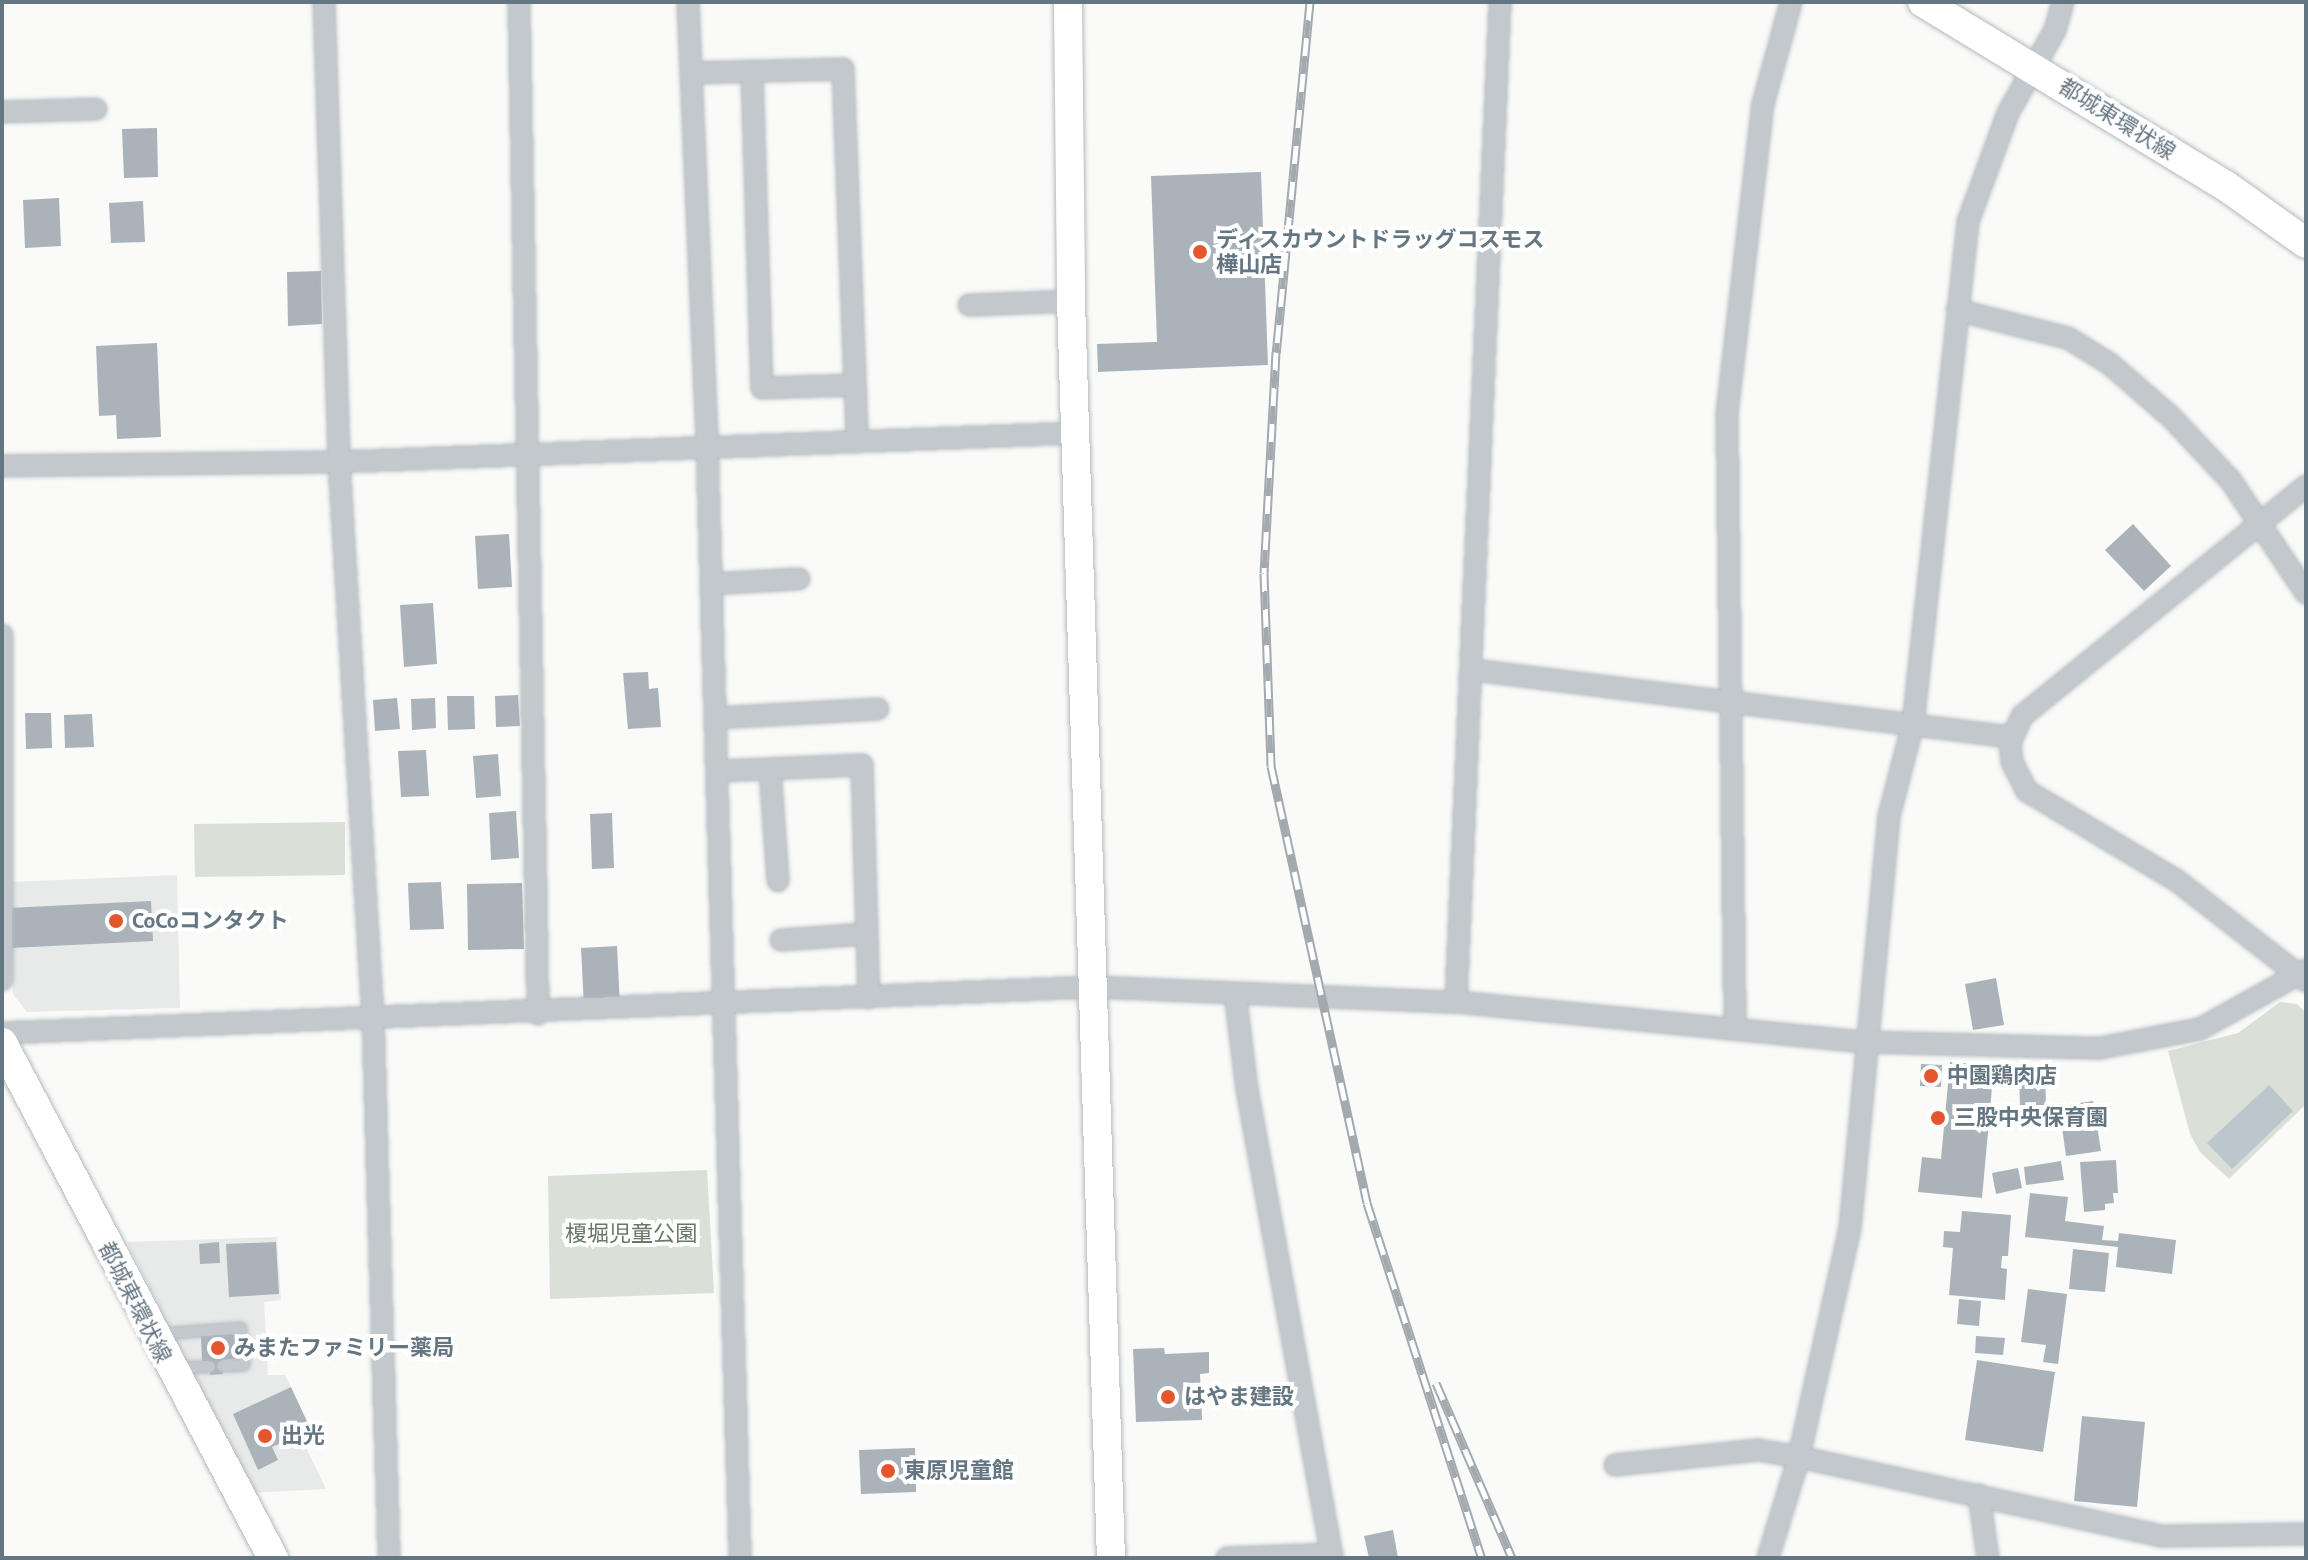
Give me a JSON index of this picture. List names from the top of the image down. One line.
{"streets":{"main road":["都城東環状線"]},"parks":["榎堀児童公園"],"places":["ディスカウントドラッグコスモス 樺山店","CoCoコンタクト","中園鶏肉店","三股中央保育園","みまたファミリー薬局","はやま建設","出光","東原児童館"]}
